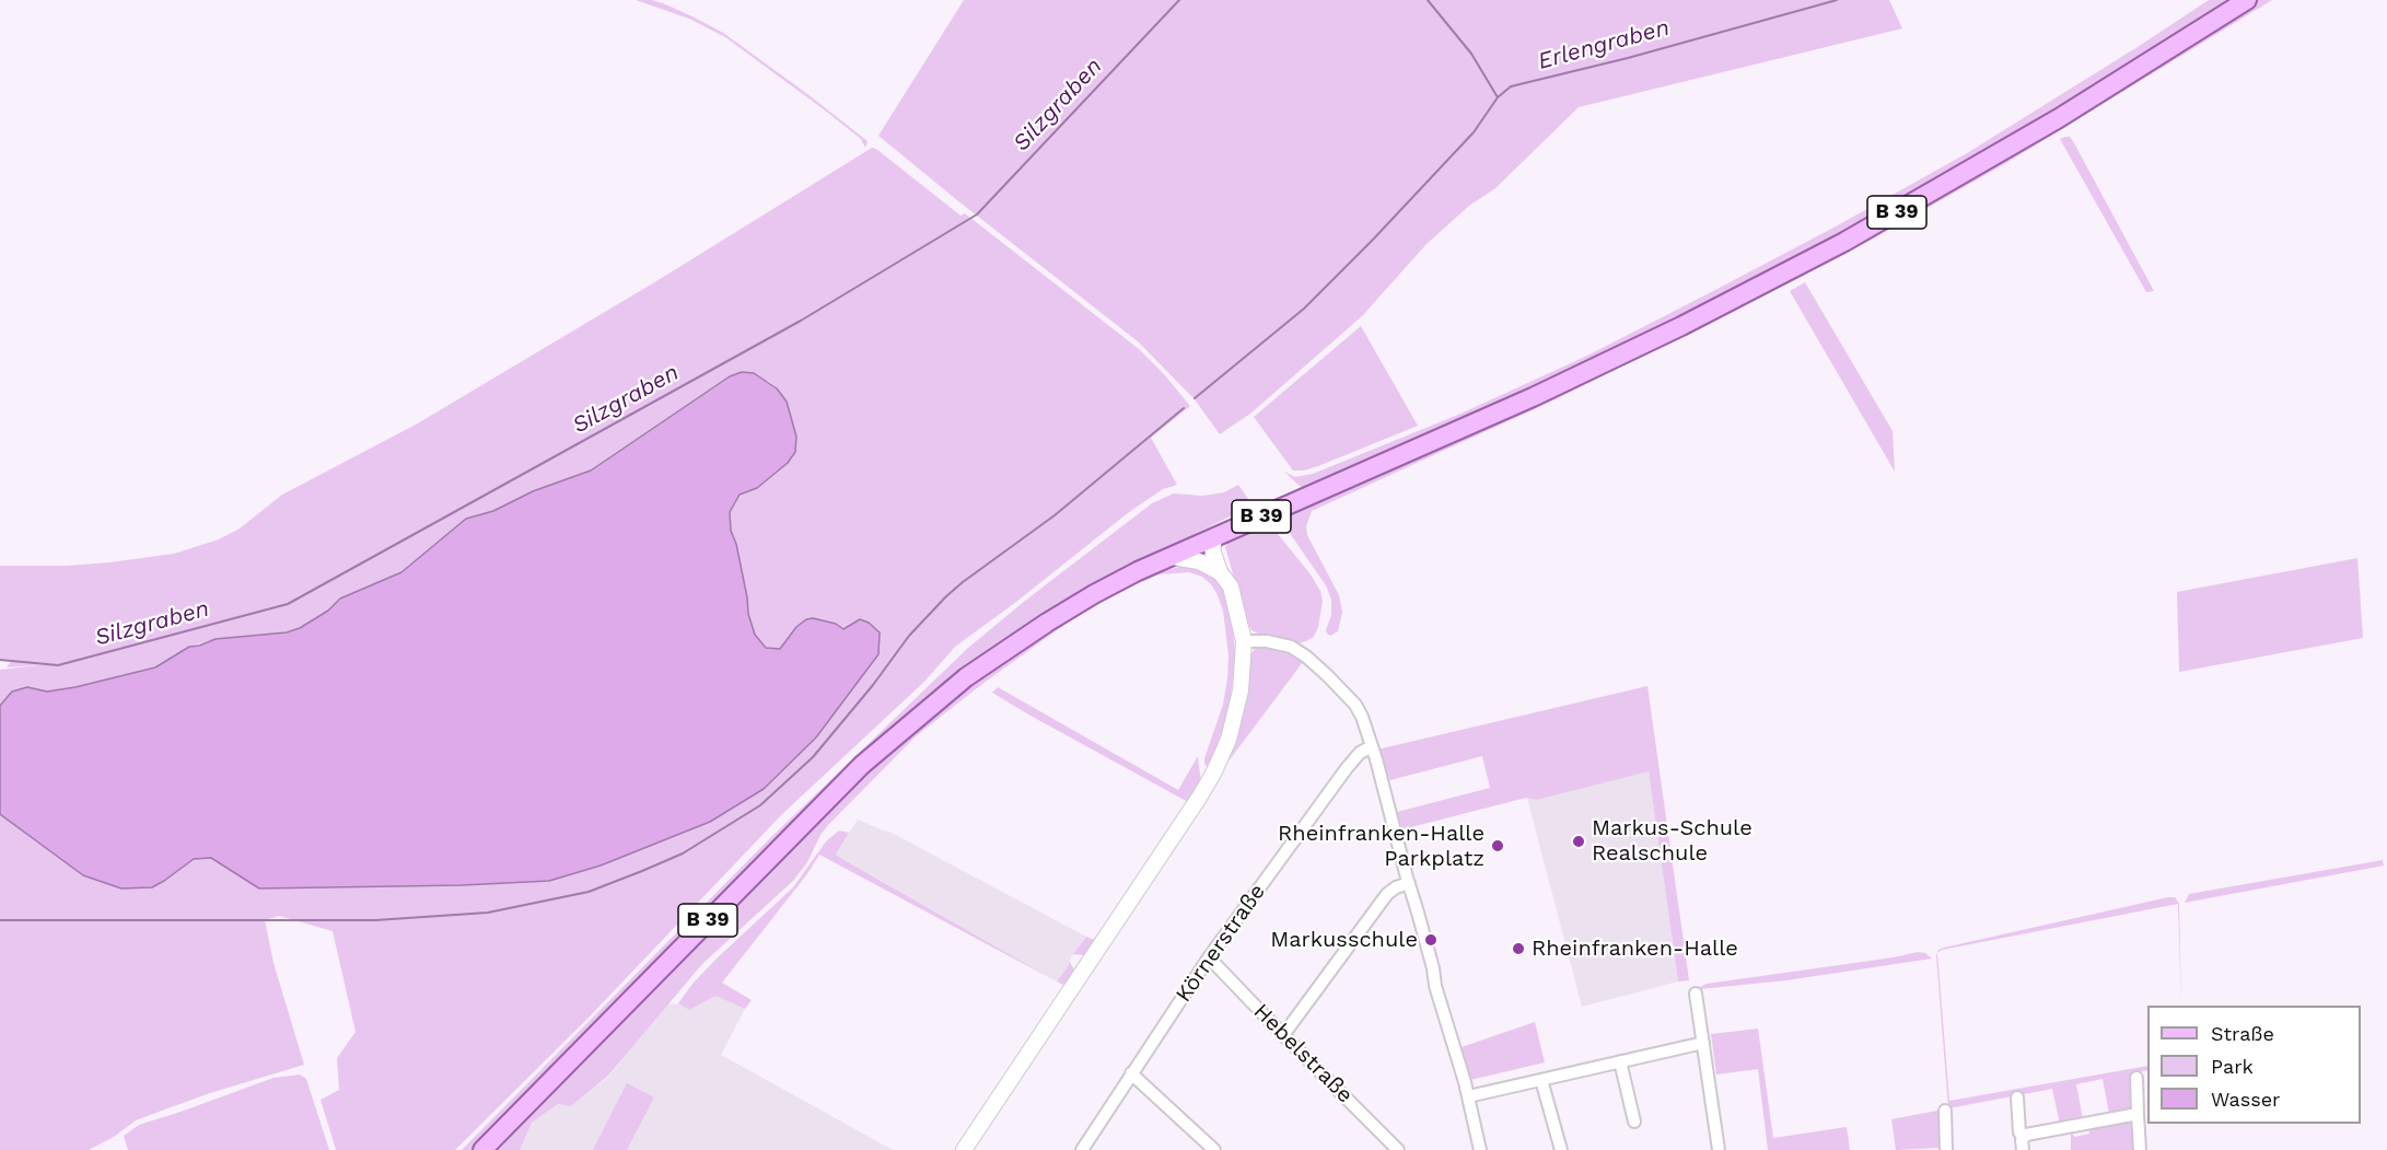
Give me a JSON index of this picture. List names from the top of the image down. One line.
{"streets":{"main road":["B 39"],"street":["Körnerstraße","Hebelstraße"]},"crossings":[["Körnerstraße","Hebelstraße"]],"water":["Erlengraben","Silzgraben"],"places":["Markus-Schule Realschule","Rheinfranken-Halle Parkplatz","Markusschule","Rheinfranken-Halle"],"legend":["Straße","Park","Wasser"]}
